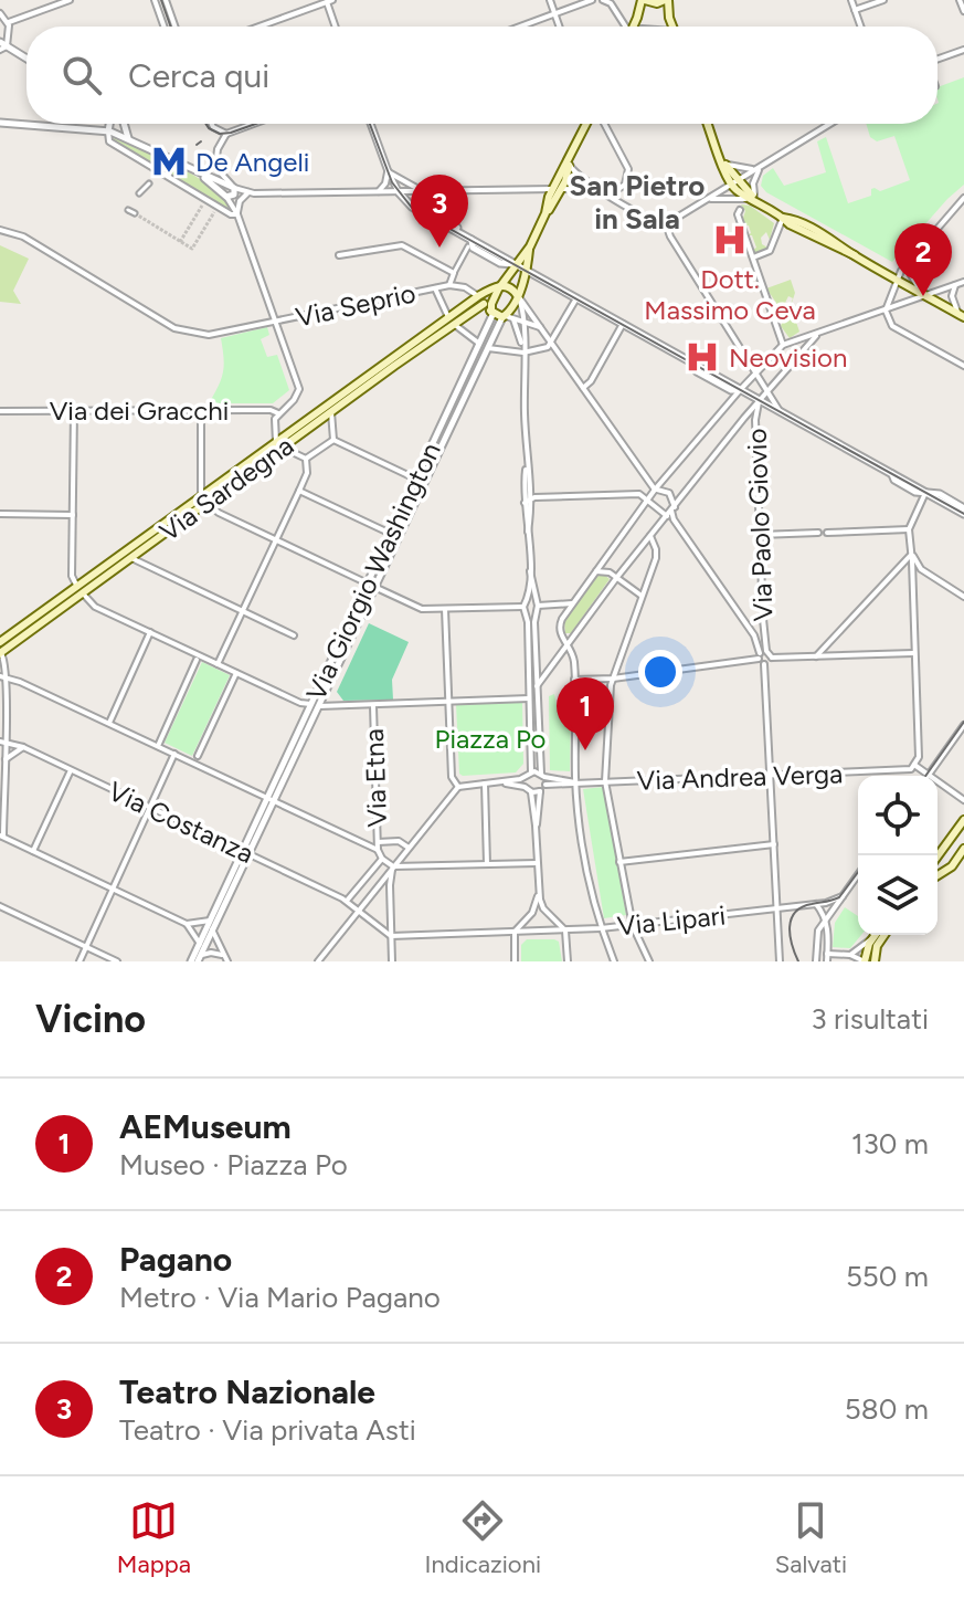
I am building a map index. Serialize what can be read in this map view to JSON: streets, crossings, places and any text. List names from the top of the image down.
{
  "streets": {
    "main road": ["Via Sardegna"],
    "street": [
      "Via Seprio",
      "Via dei Gracchi",
      "Via Paolo Giovio",
      "Via Giorgio Washington",
      "Via Andrea Verga",
      "Via Etna",
      "Via Costanza",
      "Via Lipari"
    ]
  },
  "crossings": [
    ["Via Giorgio Washington", "Via Costanza"],
    ["Via Costanza", "Via Lipari"]
  ],
  "districts": ["San Pietro in Sala"],
  "parks": ["Piazza Po"],
  "places": {
    "metro station": ["De Angeli"],
    "hospital": ["Dott. Massimo Ceva", "Neovision"]
  },
  "page": {
    "search": "Cerca qui",
    "pins": ["3", "2", "1"],
    "heading": ["Vicino", "3 risultati"],
    "list": [
      {
        "mark": "1",
        "name": "AEMuseum",
        "note": "Museo · Piazza Po",
        "value": "130 m"
      },
      {
        "mark": "2",
        "name": "Pagano",
        "note": "Metro · Via Mario Pagano",
        "value": "550 m"
      },
      {
        "mark": "3",
        "name": "Teatro Nazionale",
        "note": "Teatro · Via privata Asti",
        "value": "580 m"
      }
    ],
    "nav": ["Mappa", "Indicazioni", "Salvati"]
  }
}
